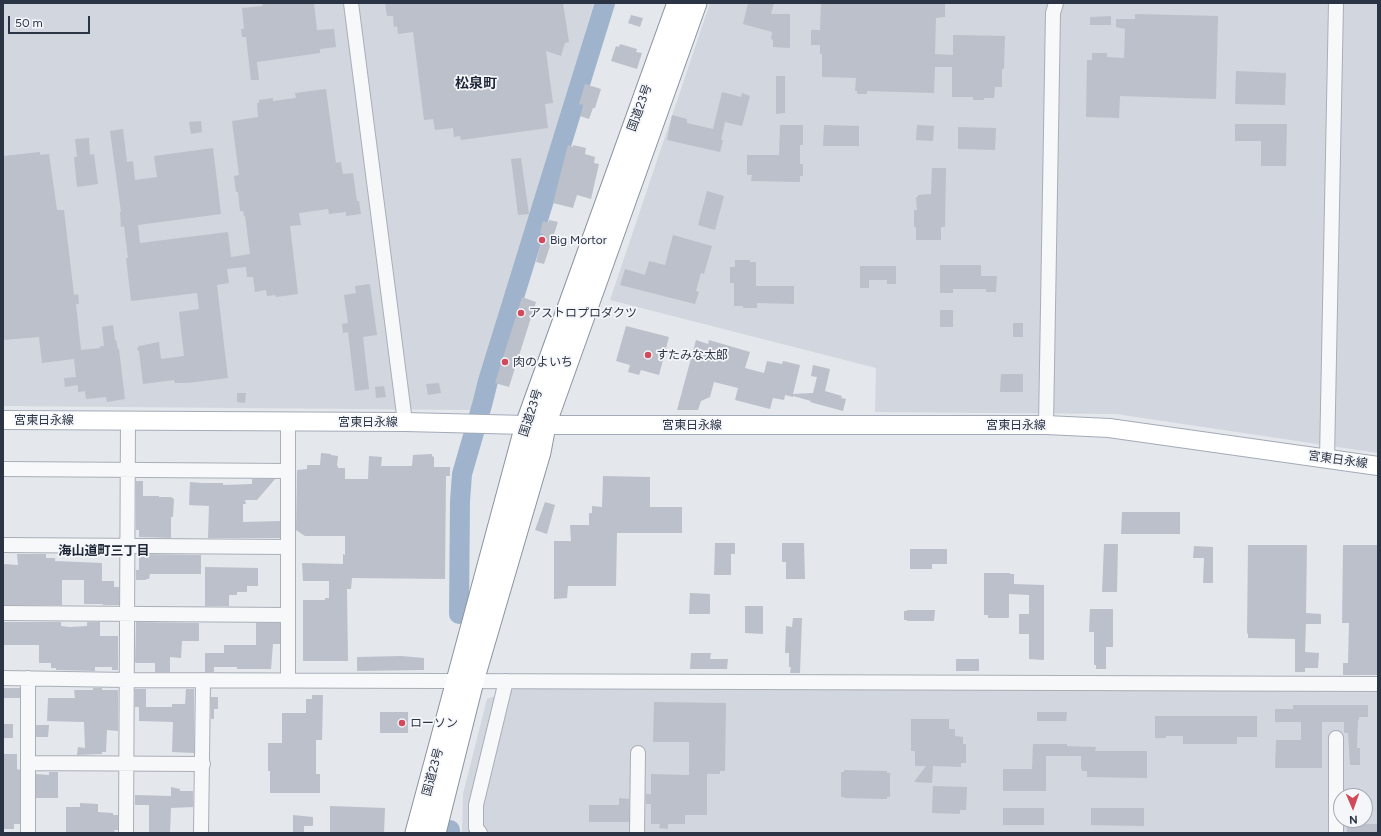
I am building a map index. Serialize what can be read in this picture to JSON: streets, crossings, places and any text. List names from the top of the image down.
{
  "streets": {
    "highway": ["国道23号"],
    "main road": ["宮東日永線"]
  },
  "crossings": [
    ["国道23号", "宮東日永線"]
  ],
  "districts": ["松泉町", "海山道町三丁目"],
  "places": [
    "Big Mortor",
    "アストロプロダクツ",
    "すたみな太郎",
    "肉のよいち",
    "ローソン"
  ],
  "scale_bar": "50 m",
  "north": "bottom"
}
